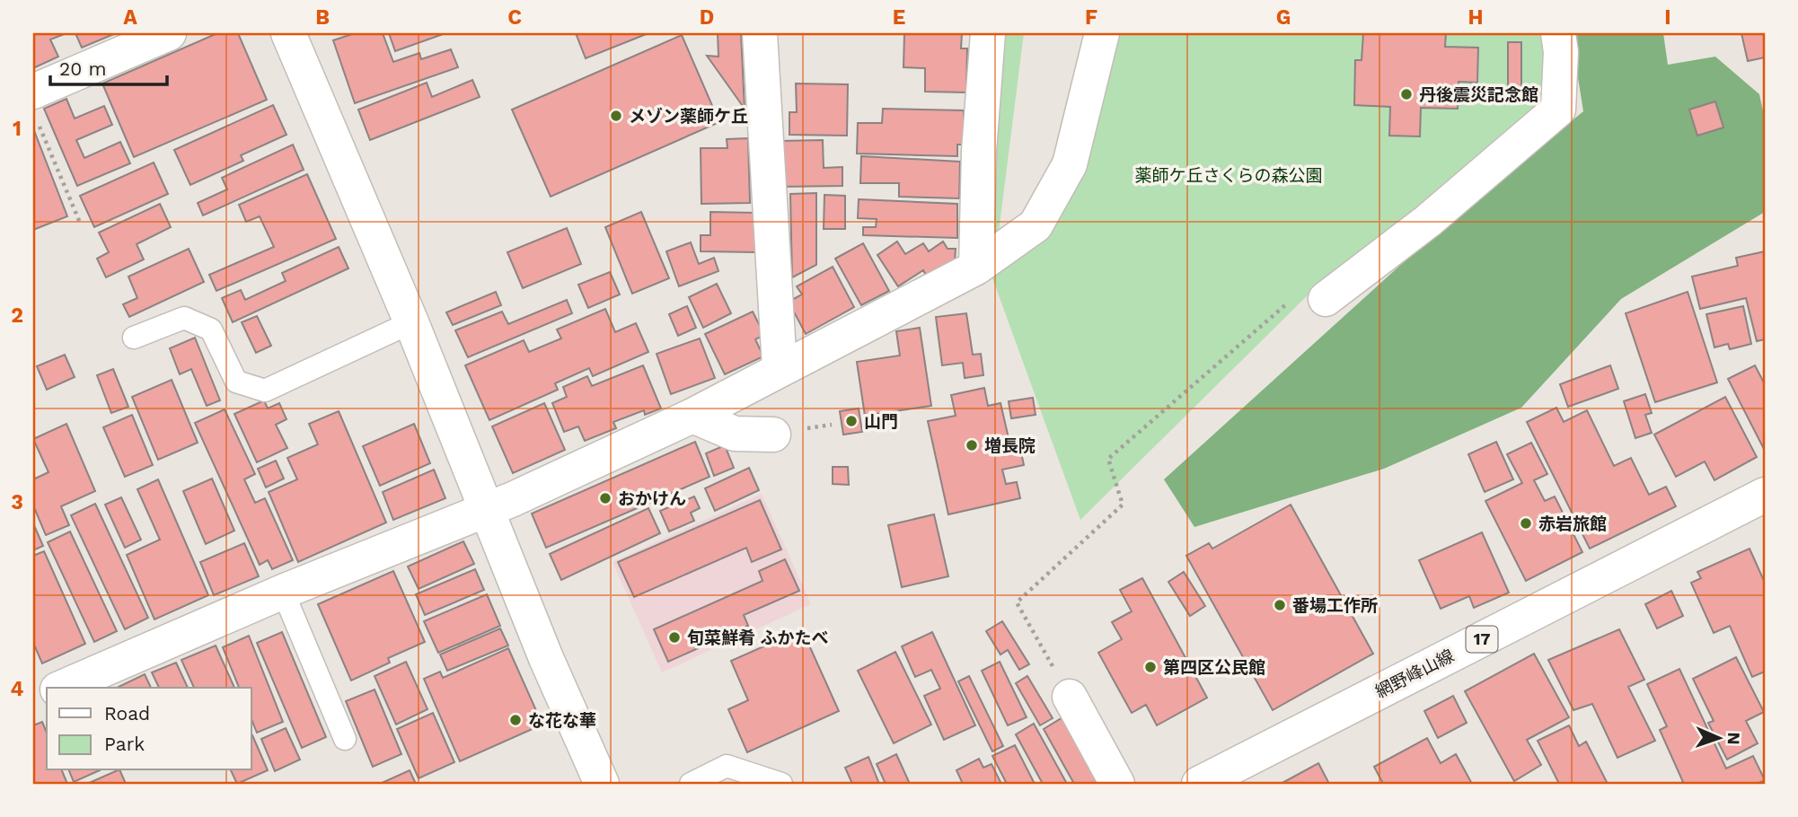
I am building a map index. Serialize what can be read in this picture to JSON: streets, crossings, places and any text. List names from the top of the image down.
{
  "streets": {
    "street": ["17", "網野峰山線"]
  },
  "parks": ["薬師ケ丘さくらの森公園"],
  "places": [
    "丹後震災記念館",
    "メゾン薬師ケ丘",
    "山門",
    "増長院",
    "おかけん",
    "赤岩旅館",
    "番場工作所",
    "旬菜鮮肴 ふかたべ",
    "第四区公民館",
    "な花な華"
  ],
  "legend": ["Road", "Park"],
  "scale_bar": "20 m",
  "north": "right",
  "grid": {
    "columns": [
      "A",
      "B",
      "C",
      "D",
      "E",
      "F",
      "G",
      "H",
      "I"
    ],
    "rows": [
      "1",
      "2",
      "3",
      "4"
    ]
  }
}
